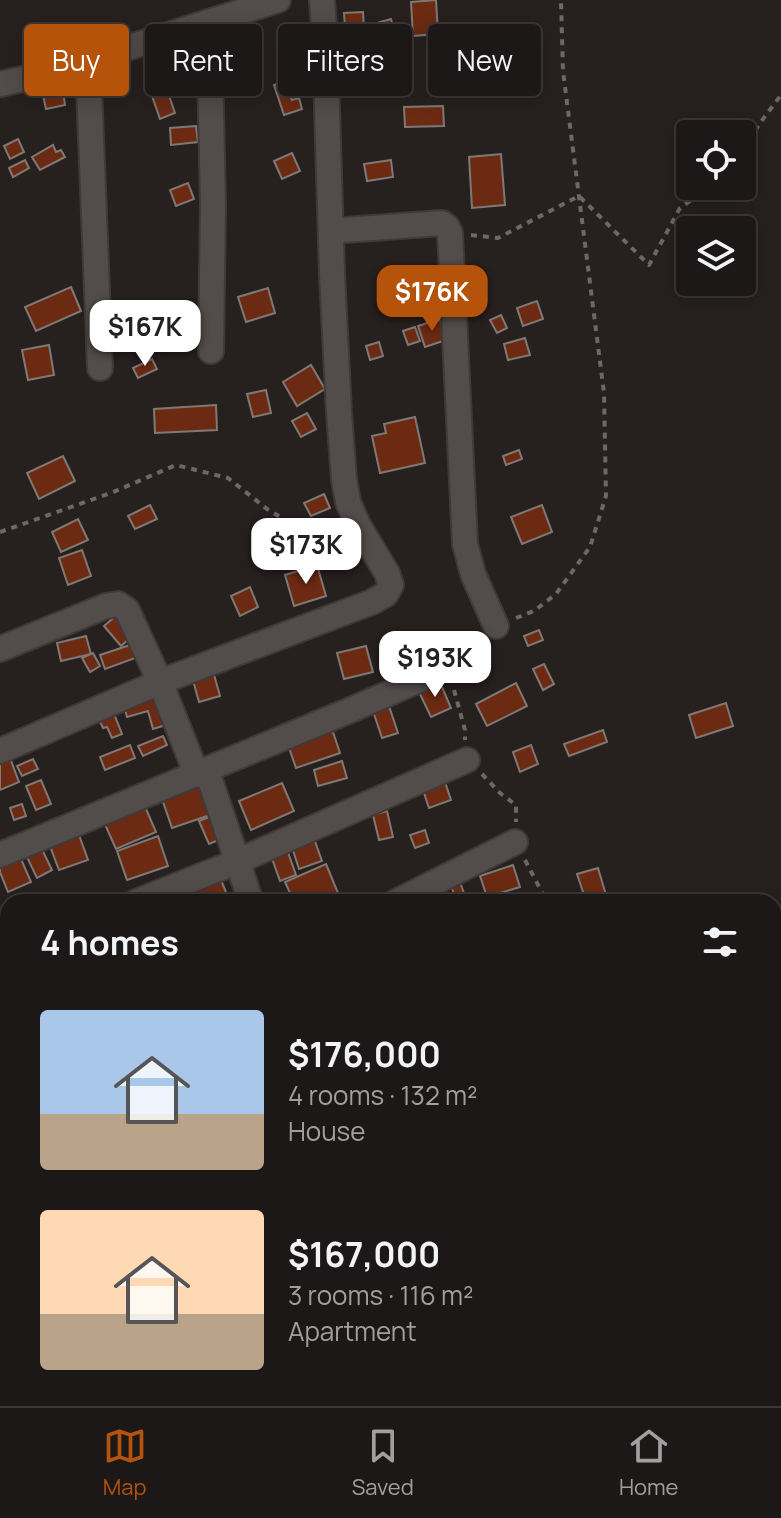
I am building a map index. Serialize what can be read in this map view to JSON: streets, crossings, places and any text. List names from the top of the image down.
{
  "page": {
    "chip": [
      "Buy",
      "Rent",
      "Filters",
      "New"
    ],
    "price": [
      "$176K",
      "$167K",
      "$173K",
      "$193K"
    ],
    "heading": "4 homes",
    "list": [
      {
        "name": "$176,000",
        "note": "4 rooms · 132 m² · House"
      },
      {
        "name": "$167,000",
        "note": "3 rooms · 116 m² · Apartment"
      }
    ],
    "tabs": ["Map", "Saved", "Home"]
  }
}
